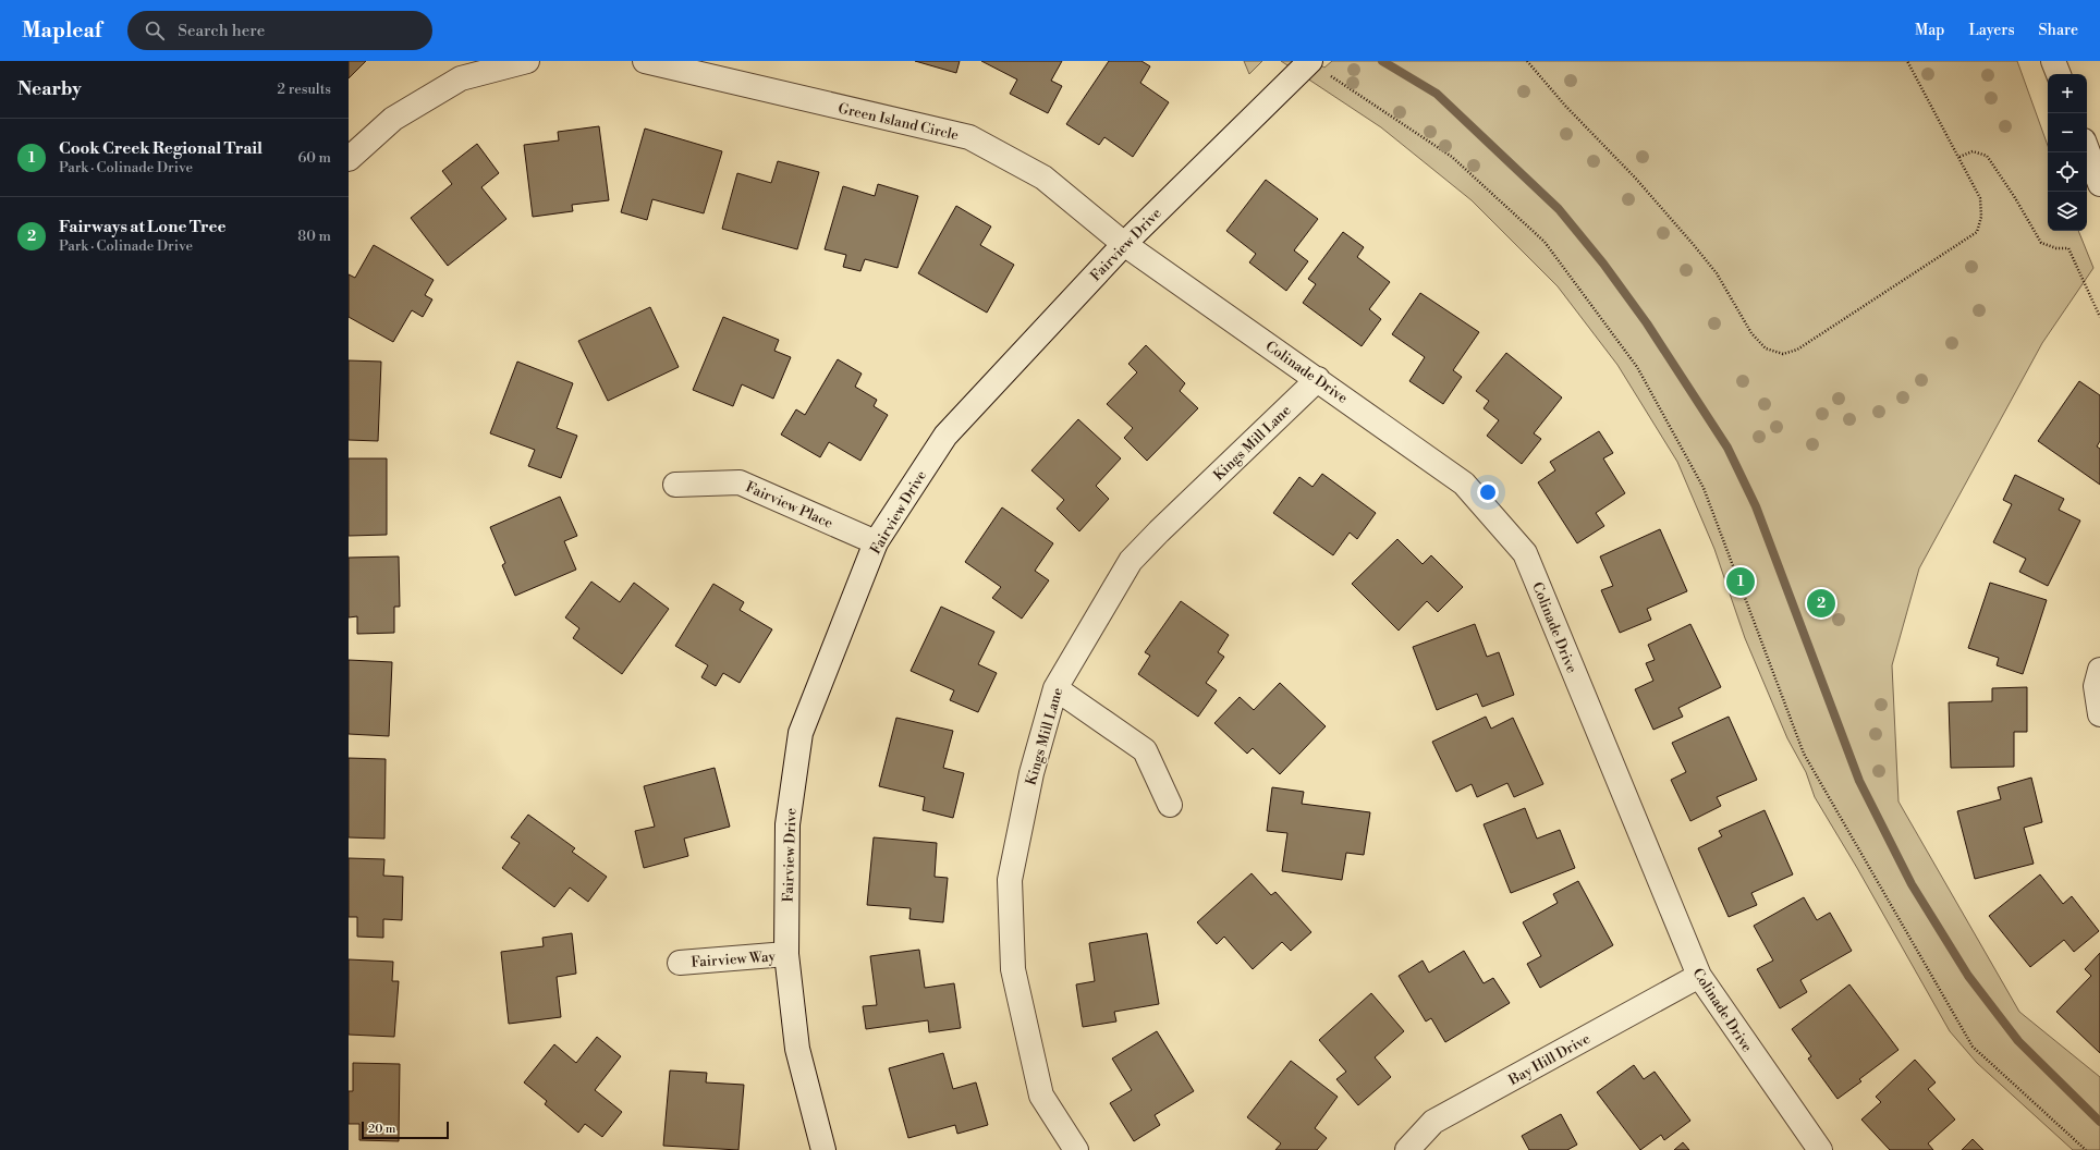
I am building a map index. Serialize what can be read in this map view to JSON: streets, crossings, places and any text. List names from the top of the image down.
{
  "streets": {
    "street": [
      "Green Island Circle",
      "Fairview Drive",
      "Colinade Drive",
      "Kings Mill Lane",
      "Fairview Place",
      "Fairview Way",
      "Bay Hill Drive"
    ]
  },
  "crossings": [
    ["Green Island Circle", "Fairview Drive"],
    ["Green Island Circle", "Colinade Drive"],
    ["Fairview Drive", "Colinade Drive"],
    ["Fairview Drive", "Fairview Place"],
    ["Fairview Drive", "Fairview Way"],
    ["Colinade Drive", "Kings Mill Lane"],
    ["Colinade Drive", "Bay Hill Drive"]
  ],
  "scale_bar": "20 m",
  "page": {
    "header": "Mapleaf",
    "search": "Search here",
    "nav": ["Map", "Layers", "Share"],
    "heading": ["Nearby", "2 results"],
    "map_buttons": ["+", "−"],
    "list": [
      {
        "mark": "1",
        "name": "Cook Creek Regional Trail",
        "note": "Park · Colinade Drive",
        "value": "60 m"
      },
      {
        "mark": "2",
        "name": "Fairways at Lone Tree",
        "note": "Park · Colinade Drive",
        "value": "80 m"
      }
    ],
    "pins": ["1", "2"],
    "scale": "20 m"
  }
}
